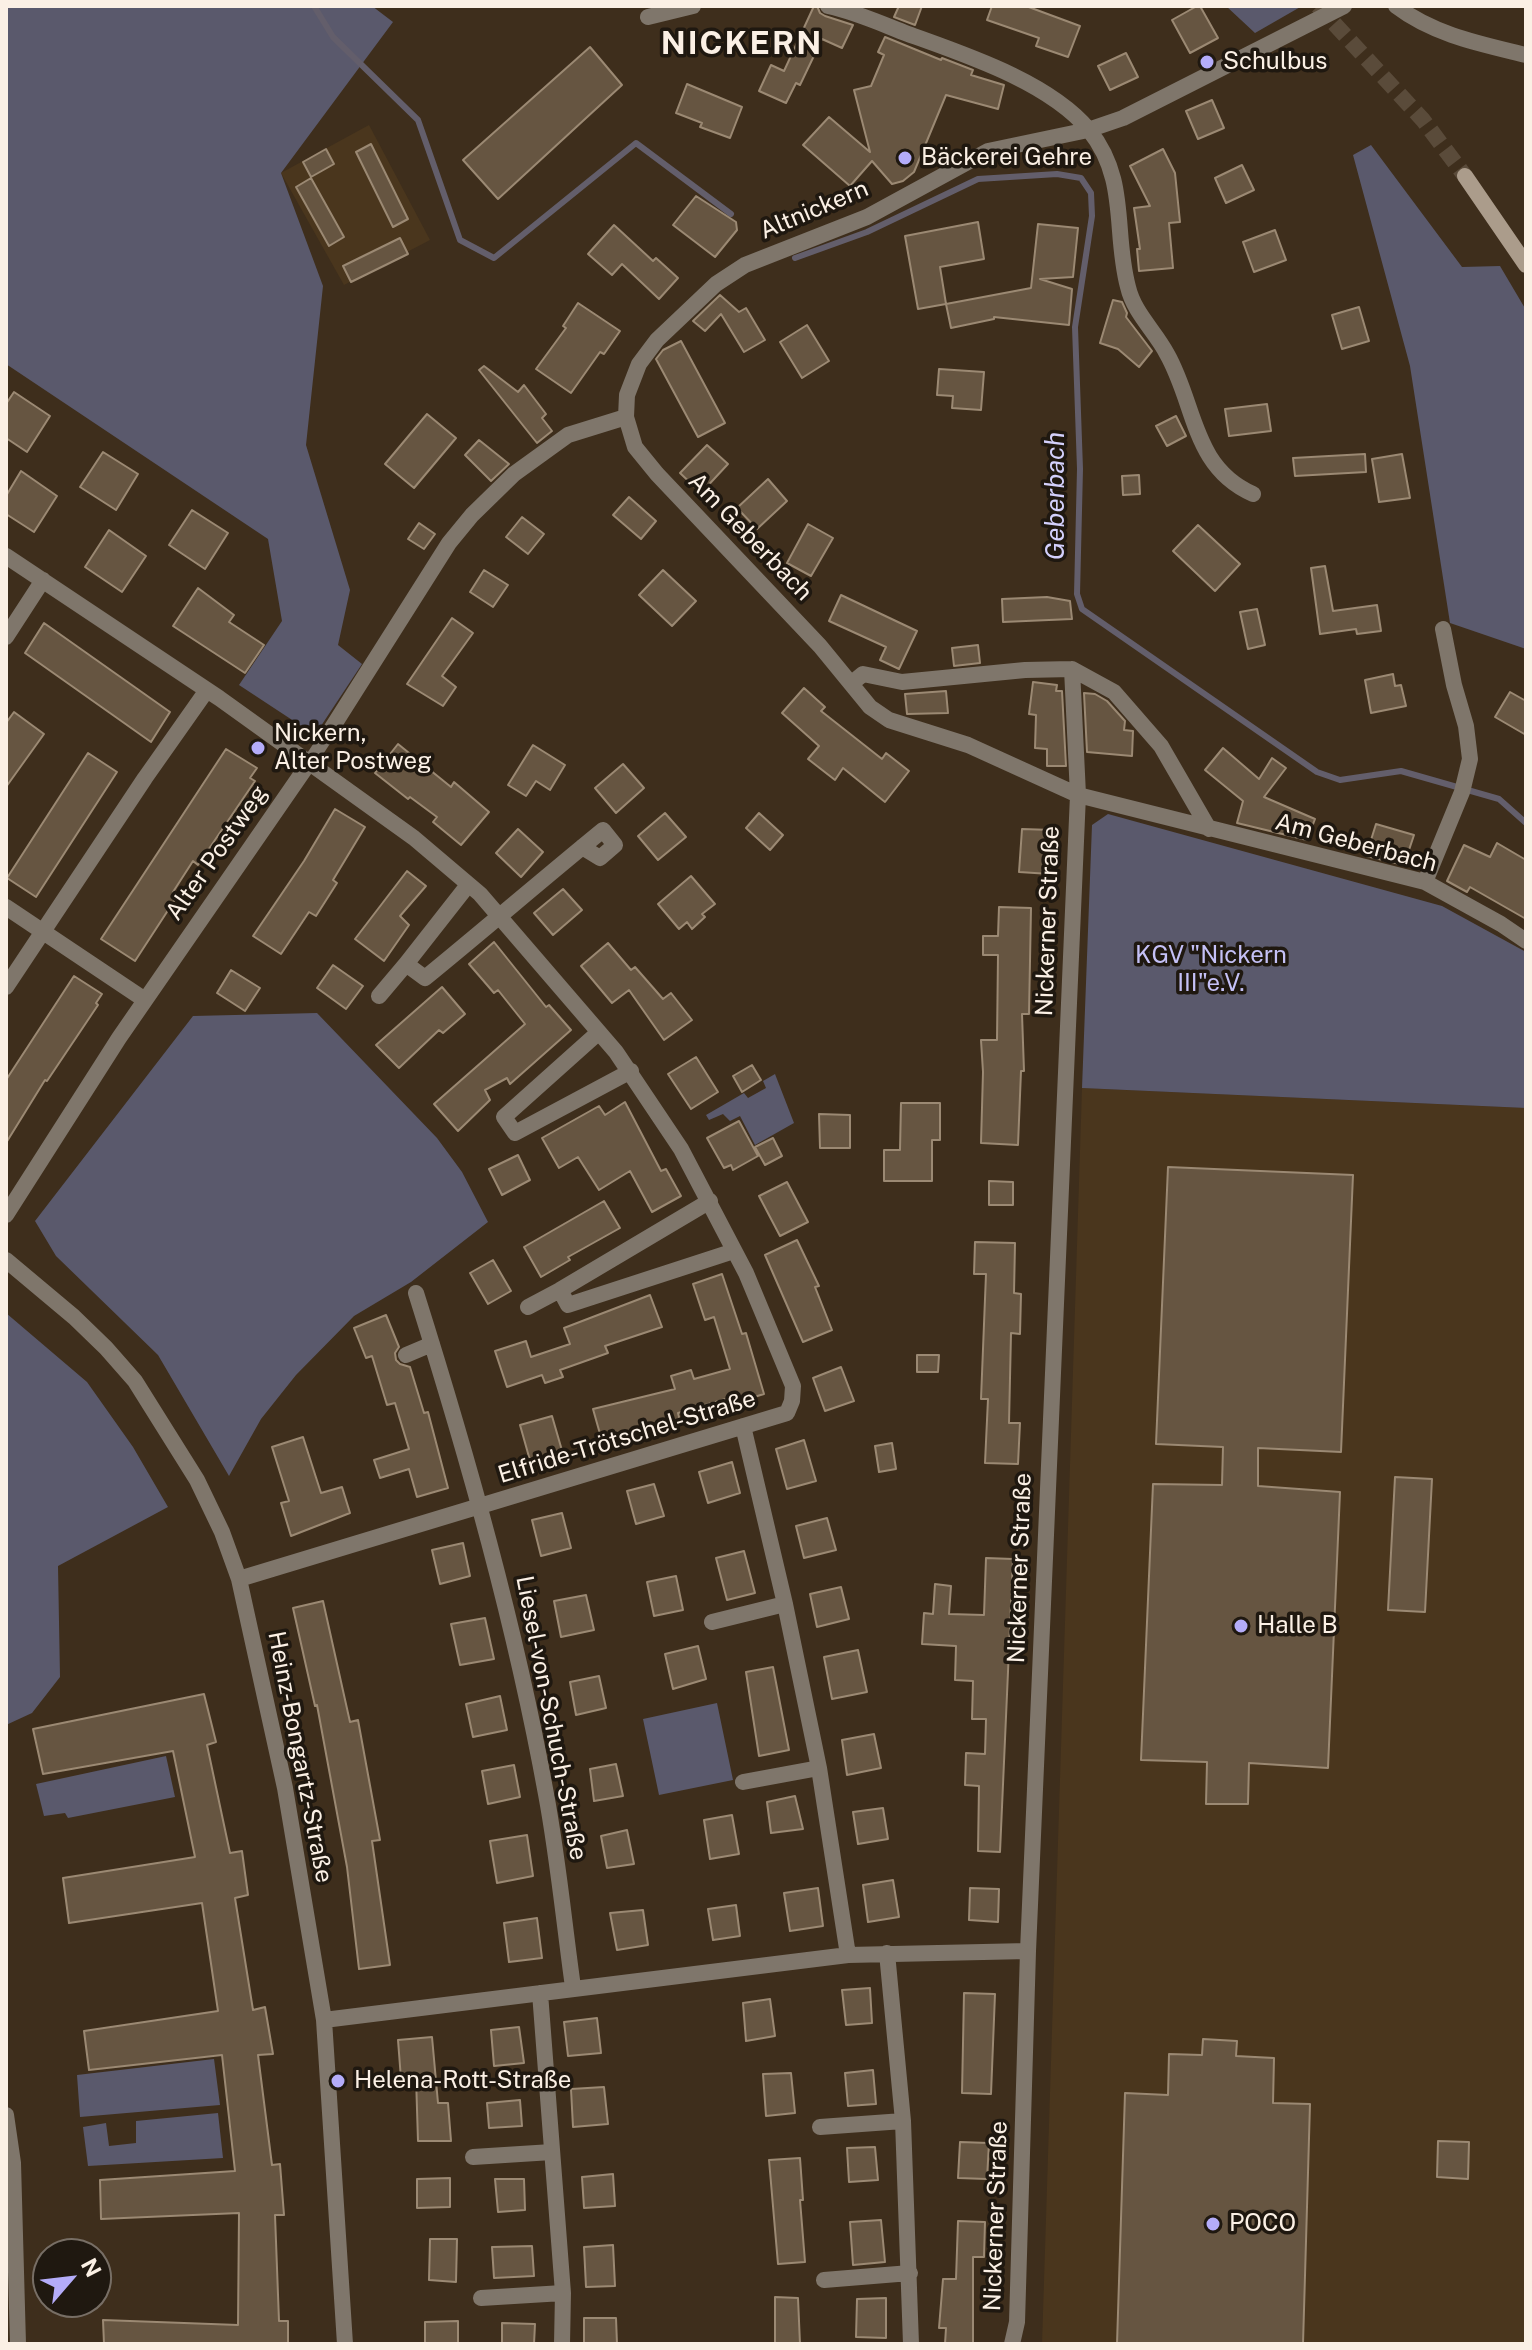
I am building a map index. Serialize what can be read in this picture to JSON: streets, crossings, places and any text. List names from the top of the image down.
{
  "streets": {
    "street": [
      "Altnickern",
      "Am Geberbach",
      "Alter Postweg",
      "Nickerner Straße",
      "Elfride-Trötschel-Straße",
      "Liesel-von-Schuch-Straße",
      "Heinz-Bongartz-Straße"
    ]
  },
  "crossings": [
    ["Altnickern", "Am Geberbach"],
    ["Altnickern", "Alter Postweg"],
    ["Am Geberbach", "Alter Postweg"],
    ["Am Geberbach", "Nickerner Straße"],
    ["Elfride-Trötschel-Straße", "Liesel-von-Schuch-Straße"],
    ["Elfride-Trötschel-Straße", "Heinz-Bongartz-Straße"]
  ],
  "districts": ["NICKERN"],
  "water": ["Geberbach"],
  "parks": ["KGV \"Nickern III\"e.V."],
  "places": [
    "Schulbus",
    "Bäckerei Gehre",
    "Nickern, Alter Postweg",
    "Halle B",
    "Helena-Rott-Straße",
    "POCO"
  ],
  "north": "top right"
}
